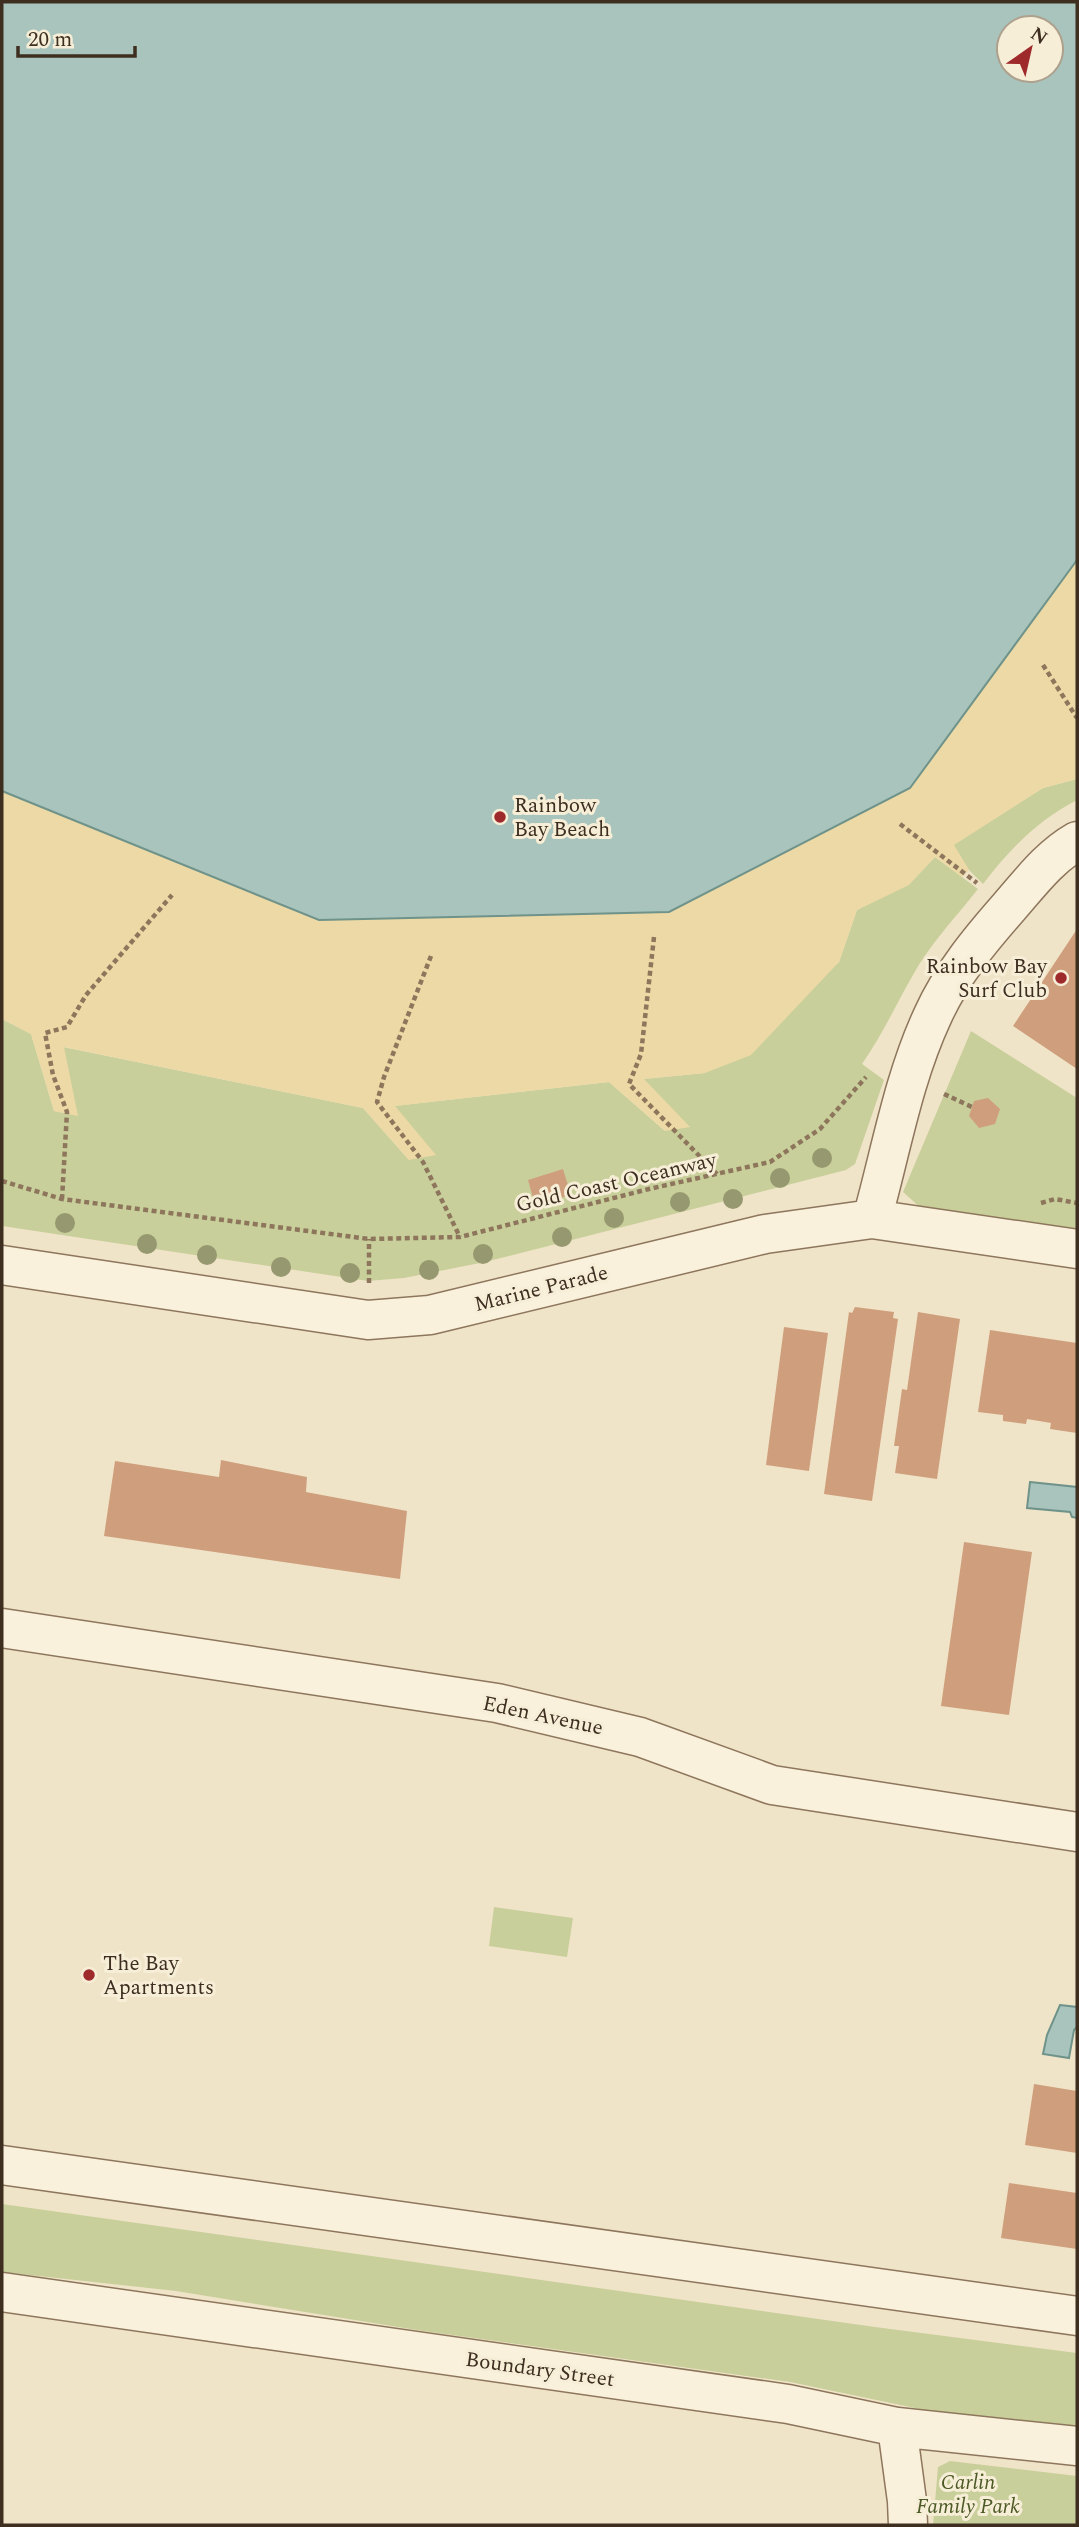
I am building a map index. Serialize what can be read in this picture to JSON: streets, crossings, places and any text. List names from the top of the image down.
{
  "streets": {
    "street": ["Marine Parade", "Eden Avenue", "Boundary Street"],
    "path": ["Gold Coast Oceanway"]
  },
  "parks": ["Carlin Family Park"],
  "places": ["Rainbow Bay Beach", "Rainbow Bay Surf Club", "The Bay Apartments"],
  "scale_bar": "20 m",
  "north": "top right"
}
